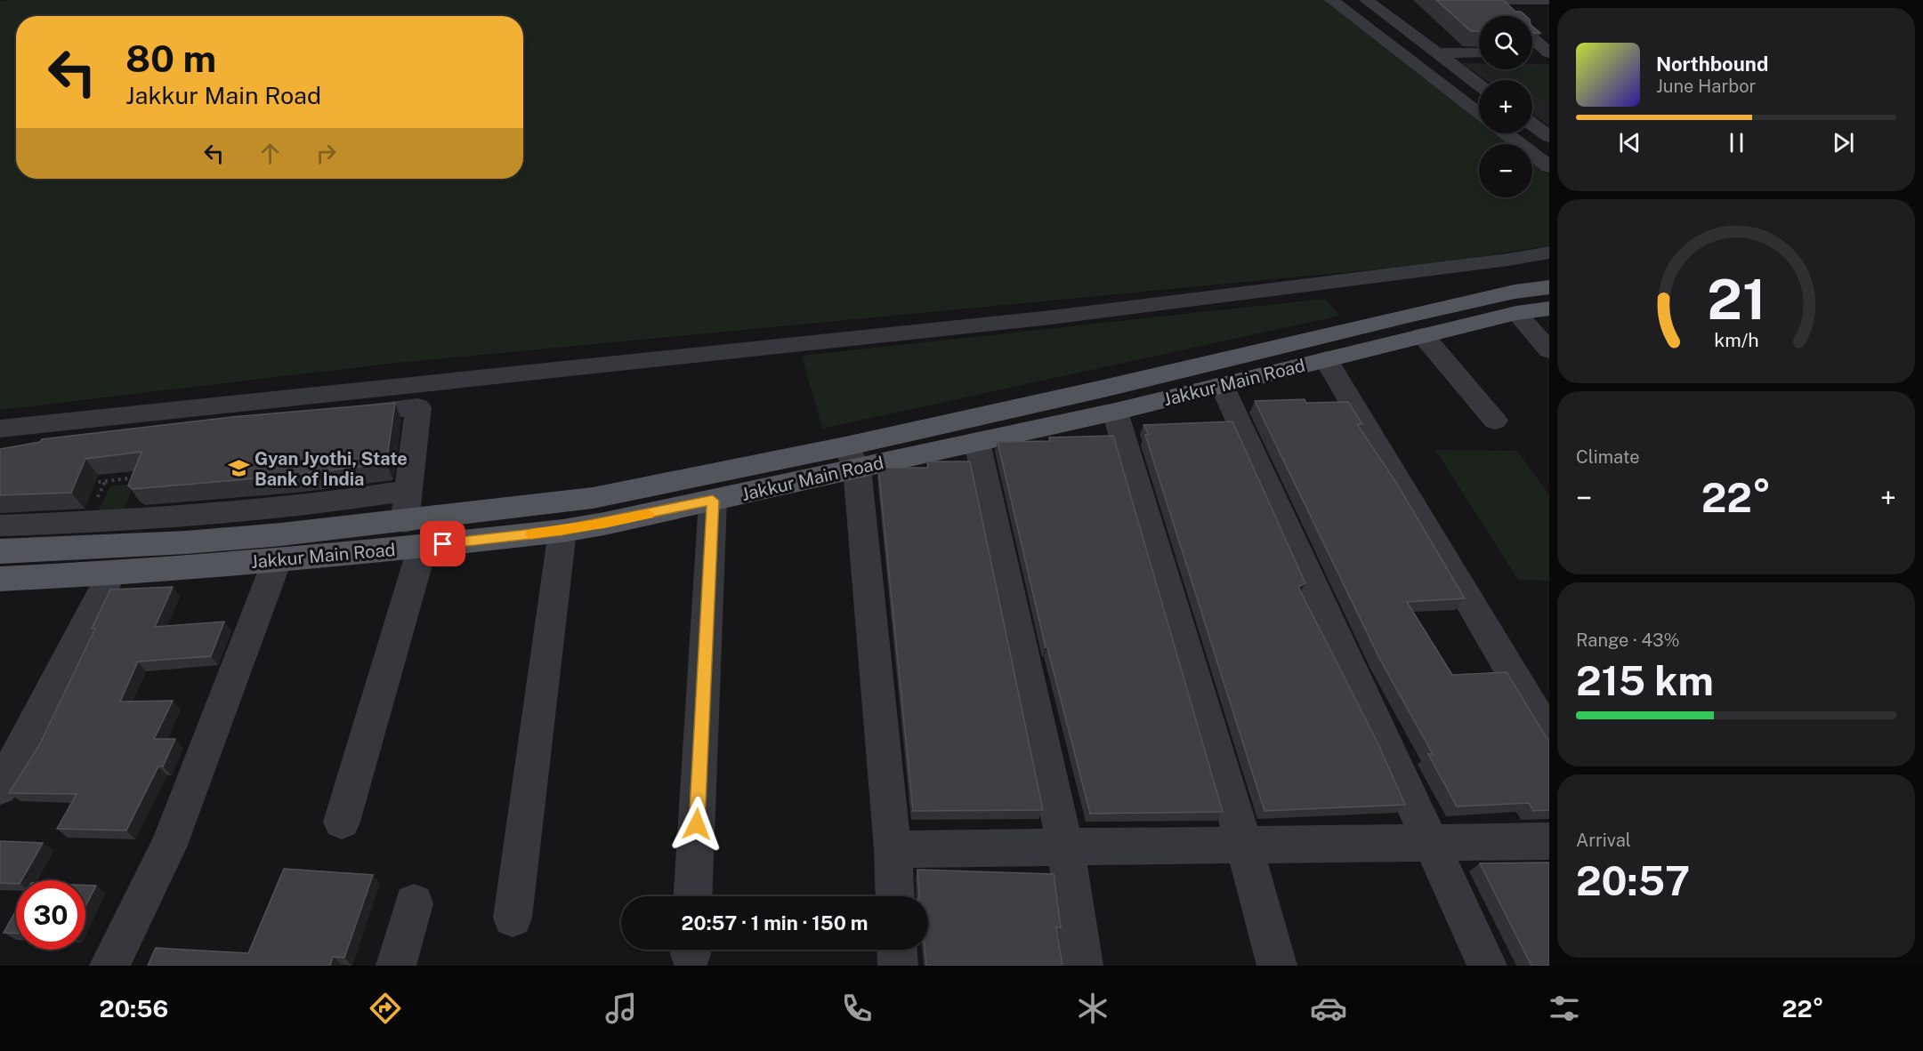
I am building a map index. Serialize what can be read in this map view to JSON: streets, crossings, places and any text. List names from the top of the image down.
{
  "streets": {
    "main road": ["Jakkur Main Road"]
  },
  "places": {
    "school or university": ["Gyan Jyothi, State Bank of India"]
  },
  "page": {
    "map_buttons": ["+", "−"],
    "turn": ["80 m", "Jakkur Main Road"],
    "song": ["Northbound", "June Harbor"],
    "tile": [
      "Climate",
      ["Range · 43%", "215 km"],
      ["Arrival", "20:57"]
    ],
    "heat": ["−", "22°", "+"],
    "limit": "30",
    "trip": "20:57 · 1 min · 150 m",
    "tabs": ["20:56", "22°"],
    "gauge": ["21", "km/h"]
  }
}
